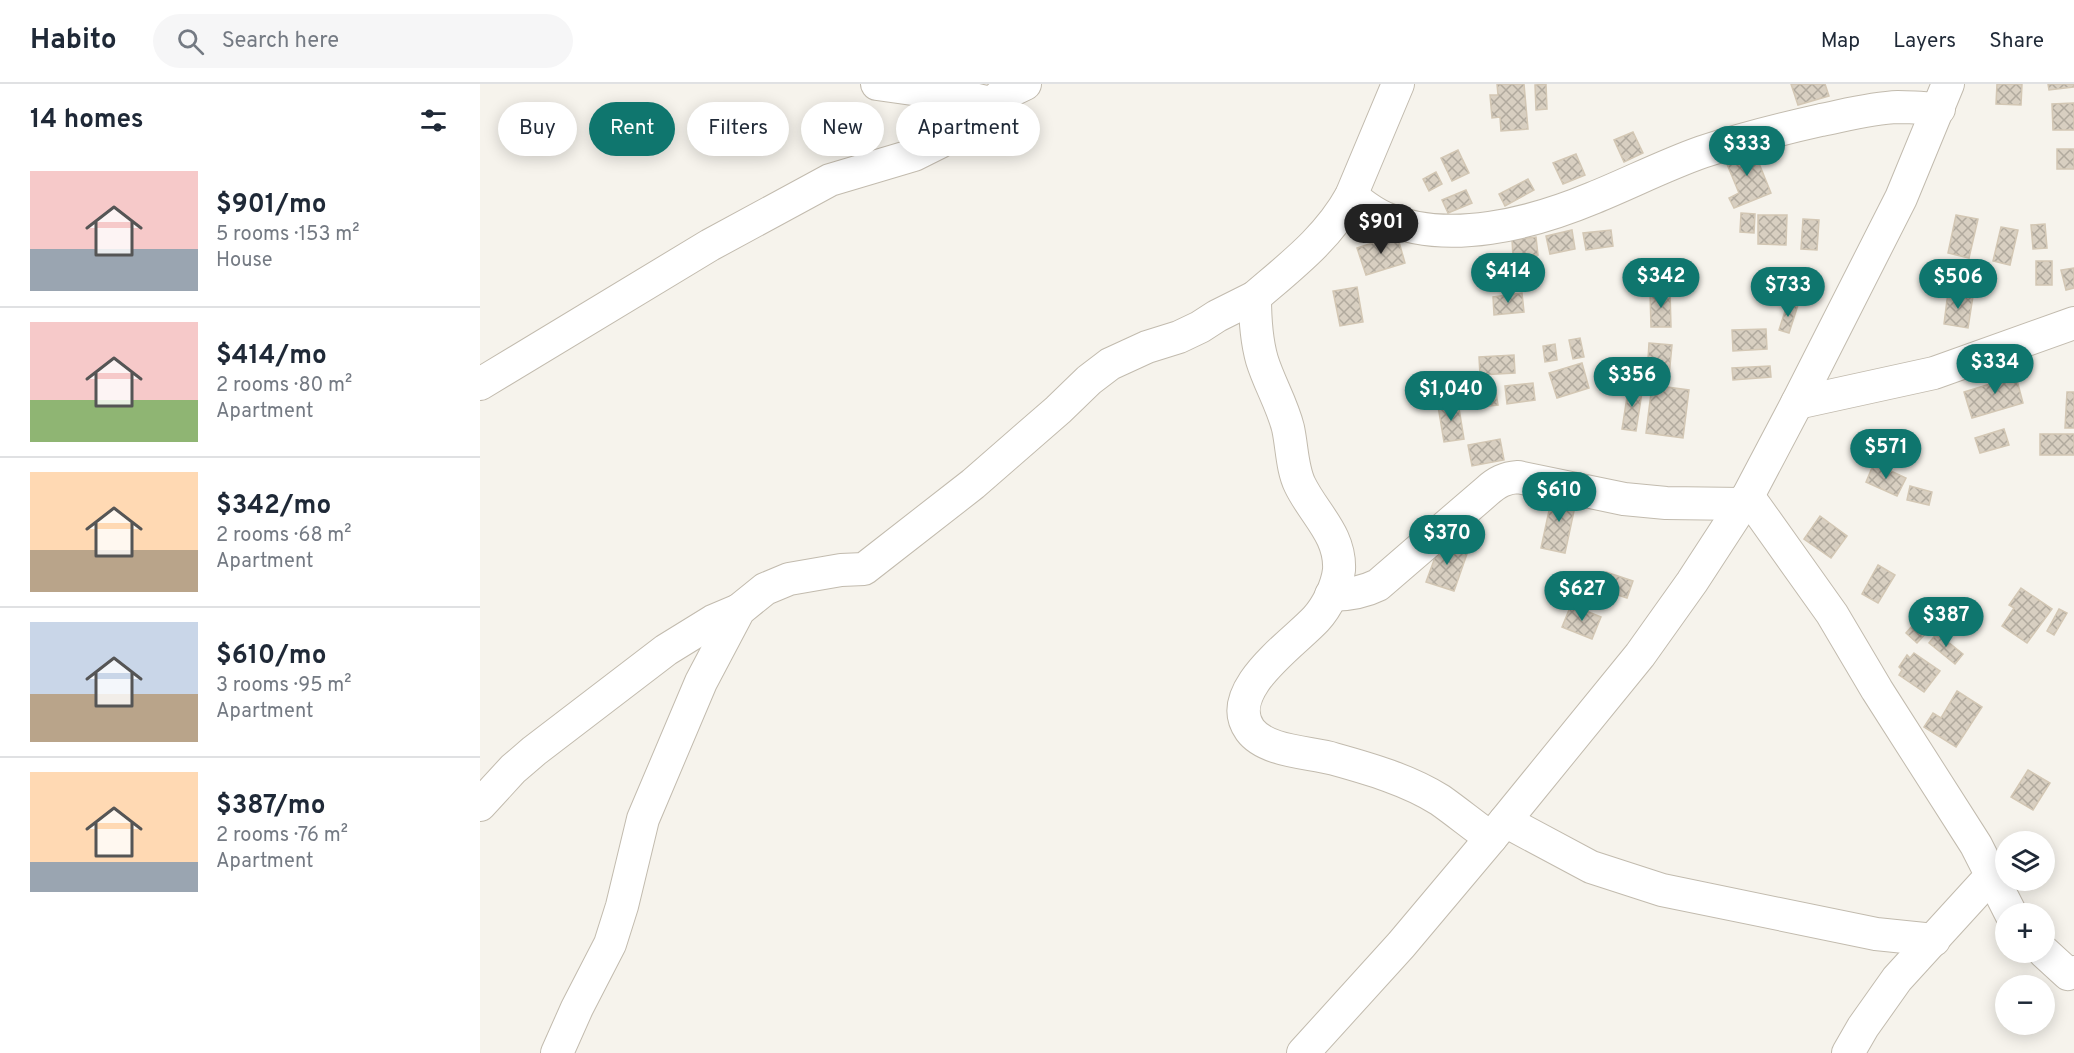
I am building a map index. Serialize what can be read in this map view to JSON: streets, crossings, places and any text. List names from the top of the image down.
{
  "page": {
    "header": "Habito",
    "search": "Search here",
    "nav": ["Map", "Layers", "Share"],
    "heading": "14 homes",
    "chip": [
      "Buy",
      "Rent",
      "Filters",
      "New",
      "Apartment"
    ],
    "price": [
      "$333",
      "$901",
      "$414",
      "$342",
      "$506",
      "$733",
      "$334",
      "$356",
      "$1,040",
      "$571",
      "$610",
      "$370",
      "$627",
      "$387"
    ],
    "list": [
      {
        "name": "$901/mo",
        "note": "5 rooms · 153 m² · House"
      },
      {
        "name": "$414/mo",
        "note": "2 rooms · 80 m² · Apartment"
      },
      {
        "name": "$342/mo",
        "note": "2 rooms · 68 m² · Apartment"
      },
      {
        "name": "$610/mo",
        "note": "3 rooms · 95 m² · Apartment"
      },
      {
        "name": "$387/mo",
        "note": "2 rooms · 76 m² · Apartment"
      }
    ],
    "map_buttons": ["+", "−"]
  }
}
